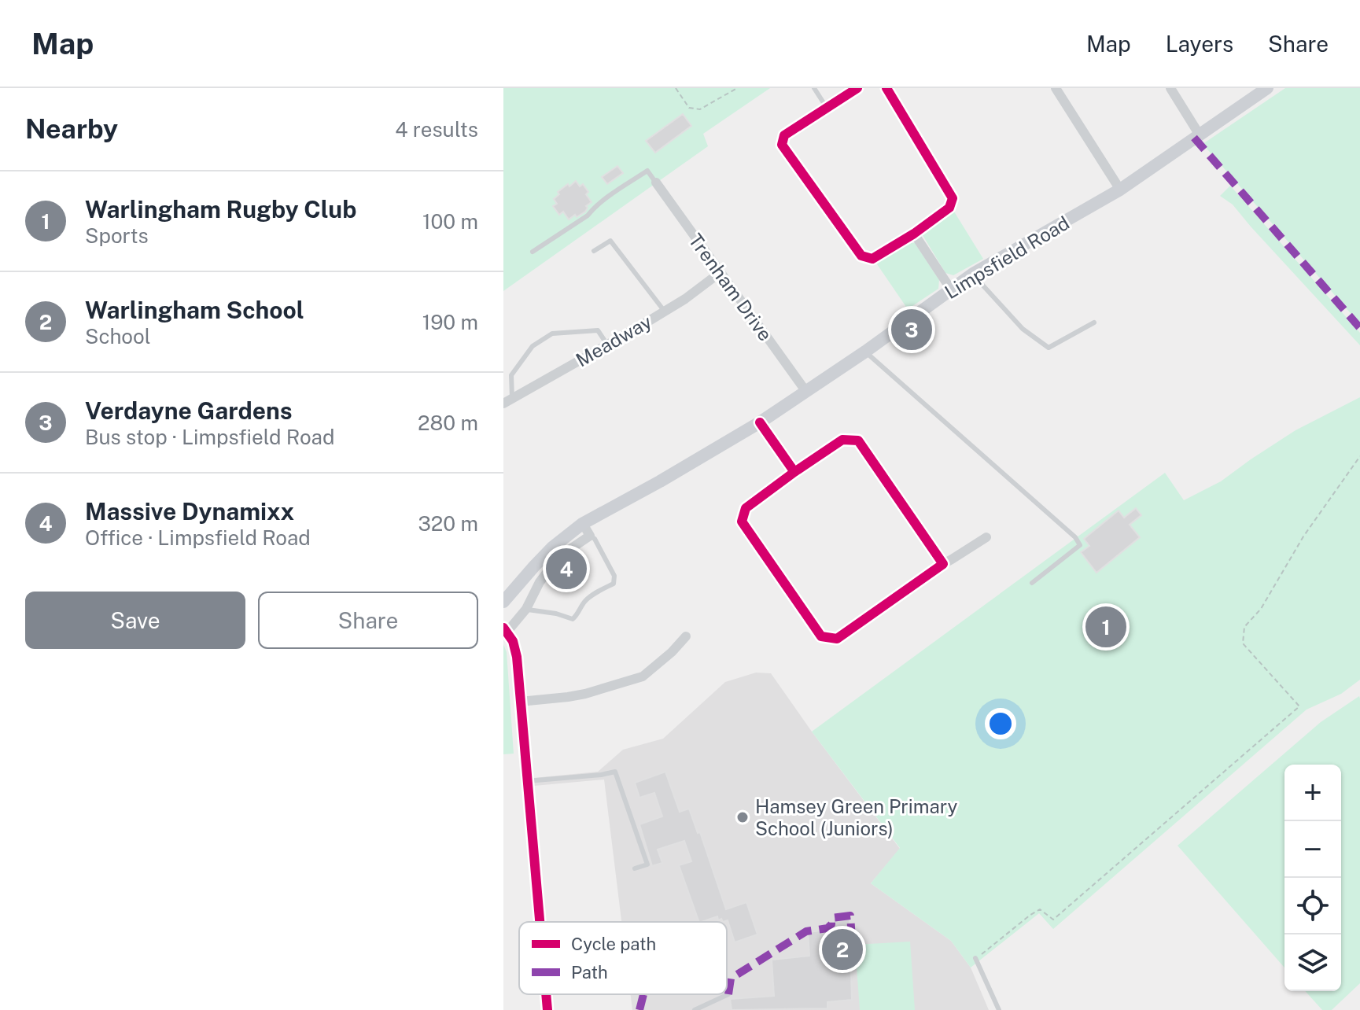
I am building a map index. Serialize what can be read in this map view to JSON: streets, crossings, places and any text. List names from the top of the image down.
{
  "streets": {
    "main road": ["Limpsfield Road"],
    "street": ["Trenham Drive", "Meadway"]
  },
  "crossings": [
    ["Limpsfield Road", "Trenham Drive"],
    ["Trenham Drive", "Meadway"]
  ],
  "places": ["Hamsey Green Primary School (Juniors)"],
  "legend": ["Cycle path", "Path"],
  "page": {
    "header": "Map",
    "nav": ["Map", "Layers", "Share"],
    "heading": ["Nearby", "4 results"],
    "list": [
      {
        "mark": "1",
        "name": "Warlingham Rugby Club",
        "note": "Sports",
        "value": "100 m"
      },
      {
        "mark": "2",
        "name": "Warlingham School",
        "note": "School",
        "value": "190 m"
      },
      {
        "mark": "3",
        "name": "Verdayne Gardens",
        "note": "Bus stop · Limpsfield Road",
        "value": "280 m"
      },
      {
        "mark": "4",
        "name": "Massive Dynamixx",
        "note": "Office · Limpsfield Road",
        "value": "320 m"
      }
    ],
    "pins": [
      "3",
      "4",
      "1",
      "2"
    ],
    "buttons": ["Save", "Share"],
    "map_buttons": ["+", "−"]
  }
}
